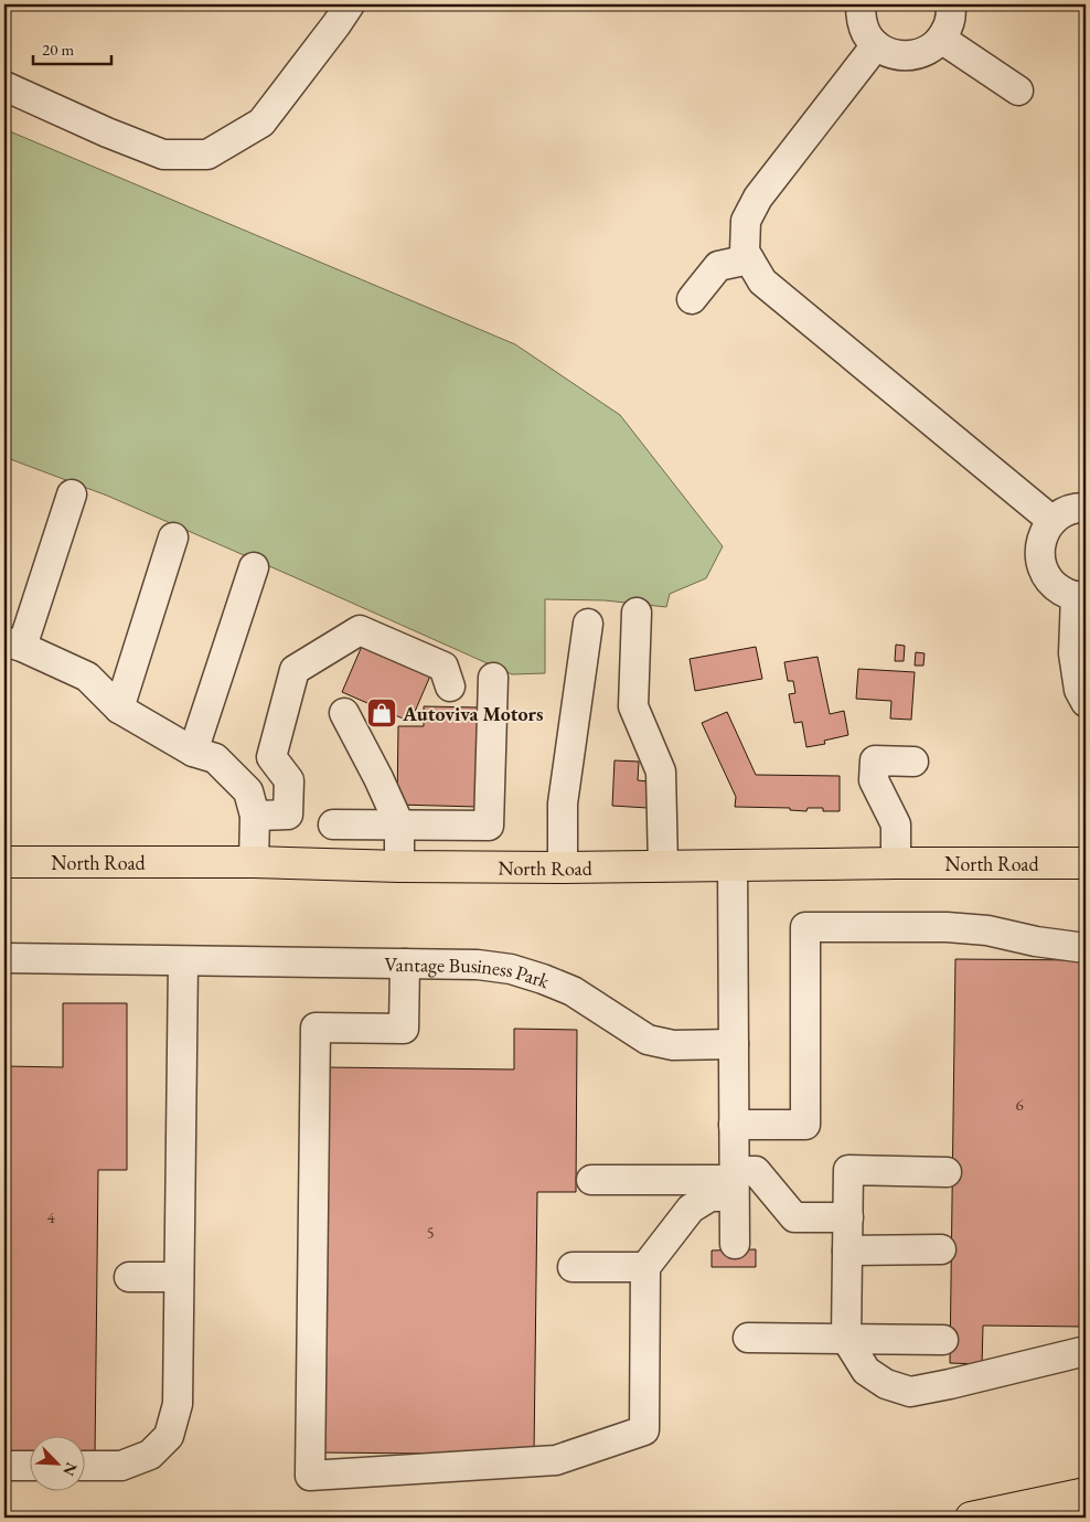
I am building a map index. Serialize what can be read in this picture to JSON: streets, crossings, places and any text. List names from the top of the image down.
{
  "streets": {
    "main road": ["North Road"],
    "street": ["Vantage Business Park"]
  },
  "places": {
    "shop": ["Autoviva Motors"]
  },
  "house_numbers": ["6", "4", "5"],
  "scale_bar": "20 m",
  "north": "bottom right"
}
